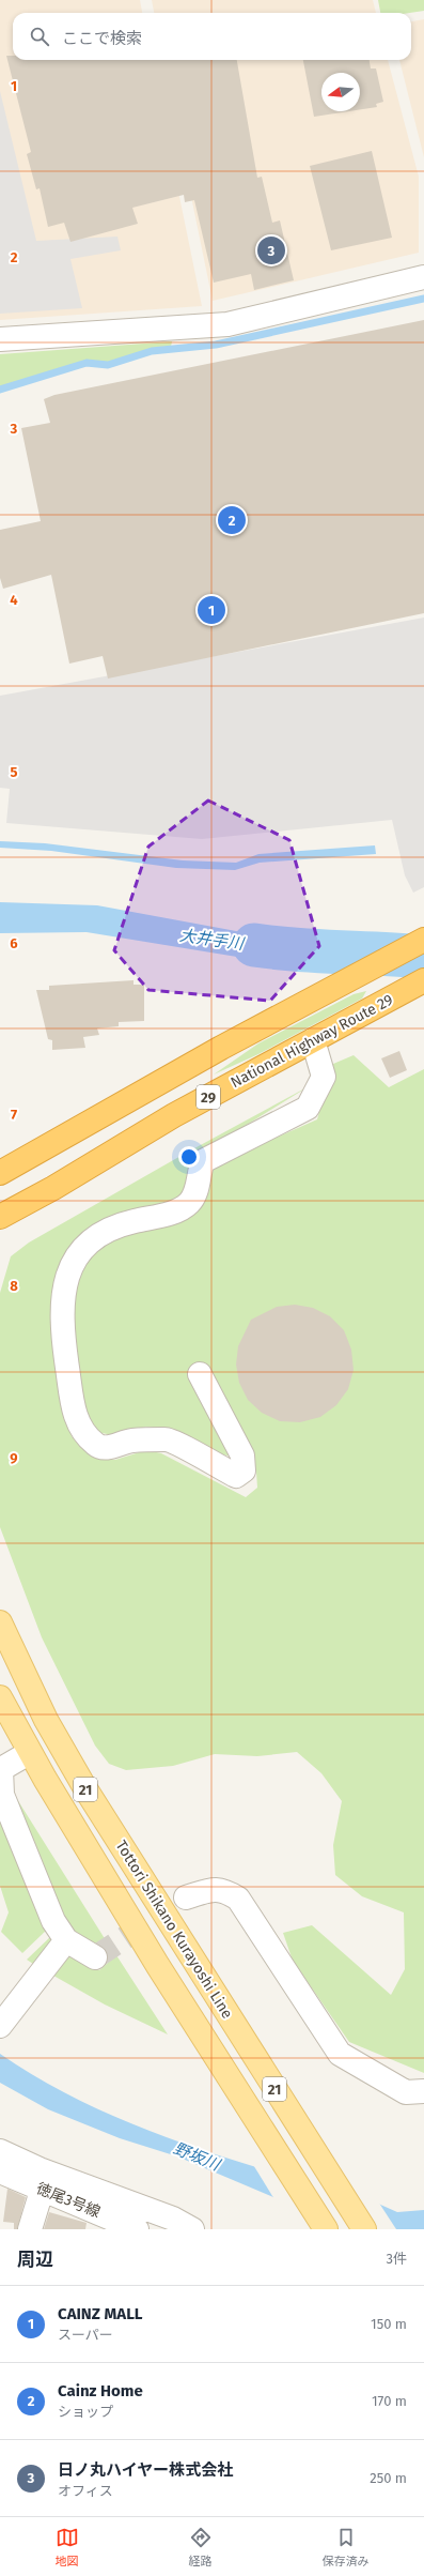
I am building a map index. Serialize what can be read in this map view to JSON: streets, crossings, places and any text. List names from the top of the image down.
{
  "streets": {
    "highway": ["National Highway Route 29", "29"],
    "main road": ["21", "Tottori Shikano Kurayoshi Line"],
    "street": ["徳尾3号線"]
  },
  "water": ["大井手川", "野坂川"],
  "north": "left",
  "page": {
    "search": "ここで検索",
    "pins": ["3", "2", "1"],
    "heading": ["周辺", "3件"],
    "list": [
      {
        "mark": "1",
        "name": "CAINZ MALL",
        "note": "スーパー",
        "value": "150 m"
      },
      {
        "mark": "2",
        "name": "Cainz Home",
        "note": "ショップ",
        "value": "170 m"
      },
      {
        "mark": "3",
        "name": "日ノ丸ハイヤー株式会社",
        "note": "オフィス",
        "value": "250 m"
      }
    ],
    "nav": ["地図", "経路", "保存済み"]
  },
  "grid": {
    "rows": [
      "1",
      "2",
      "3",
      "4",
      "5",
      "6",
      "7",
      "8",
      "9"
    ]
  }
}
